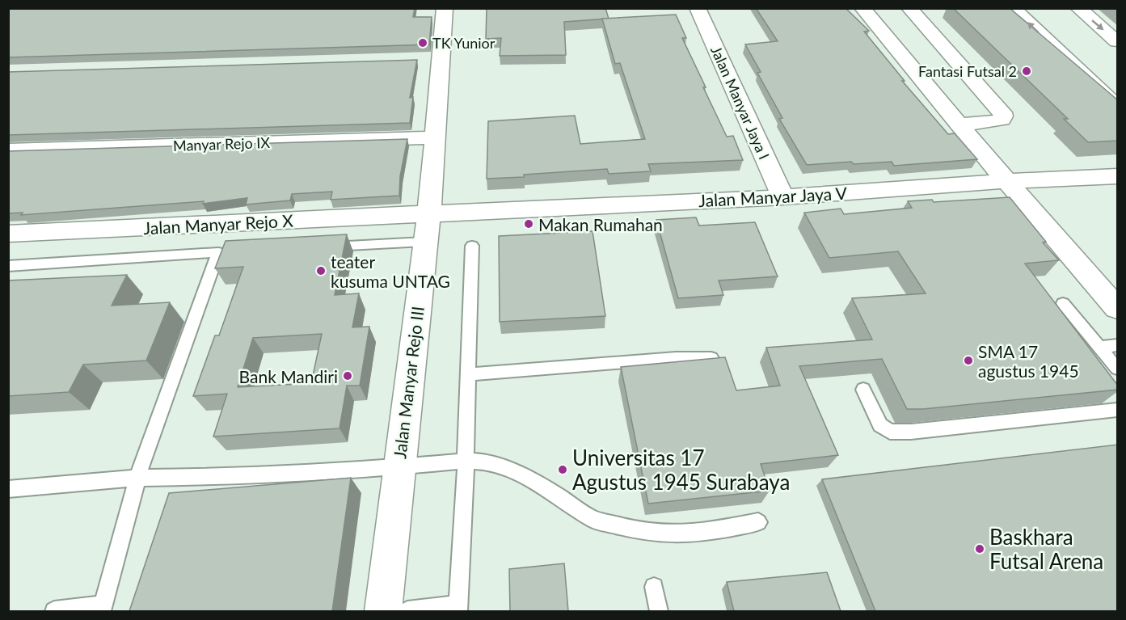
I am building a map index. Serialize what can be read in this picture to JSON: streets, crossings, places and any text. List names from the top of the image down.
{
  "streets": {
    "street": [
      "Jalan Manyar Jaya I",
      "Manyar Rejo IX",
      "Jalan Manyar Jaya V",
      "Jalan Manyar Rejo X",
      "Jalan Manyar Rejo III"
    ]
  },
  "crossings": [
    ["Jalan Manyar Jaya I", "Jalan Manyar Jaya V"],
    ["Manyar Rejo IX", "Jalan Manyar Rejo III"],
    ["Jalan Manyar Jaya V", "Jalan Manyar Rejo X"],
    ["Jalan Manyar Jaya V", "Jalan Manyar Rejo III"],
    ["Jalan Manyar Rejo X", "Jalan Manyar Rejo III"]
  ],
  "places": [
    "TK Yunior",
    "Fantasi Futsal 2",
    "Makan Rumahan",
    "teater kusuma UNTAG",
    "SMA 17 agustus 1945",
    "Bank Mandiri",
    "Universitas 17 Agustus 1945 Surabaya",
    "Baskhara Futsal Arena"
  ]
}
